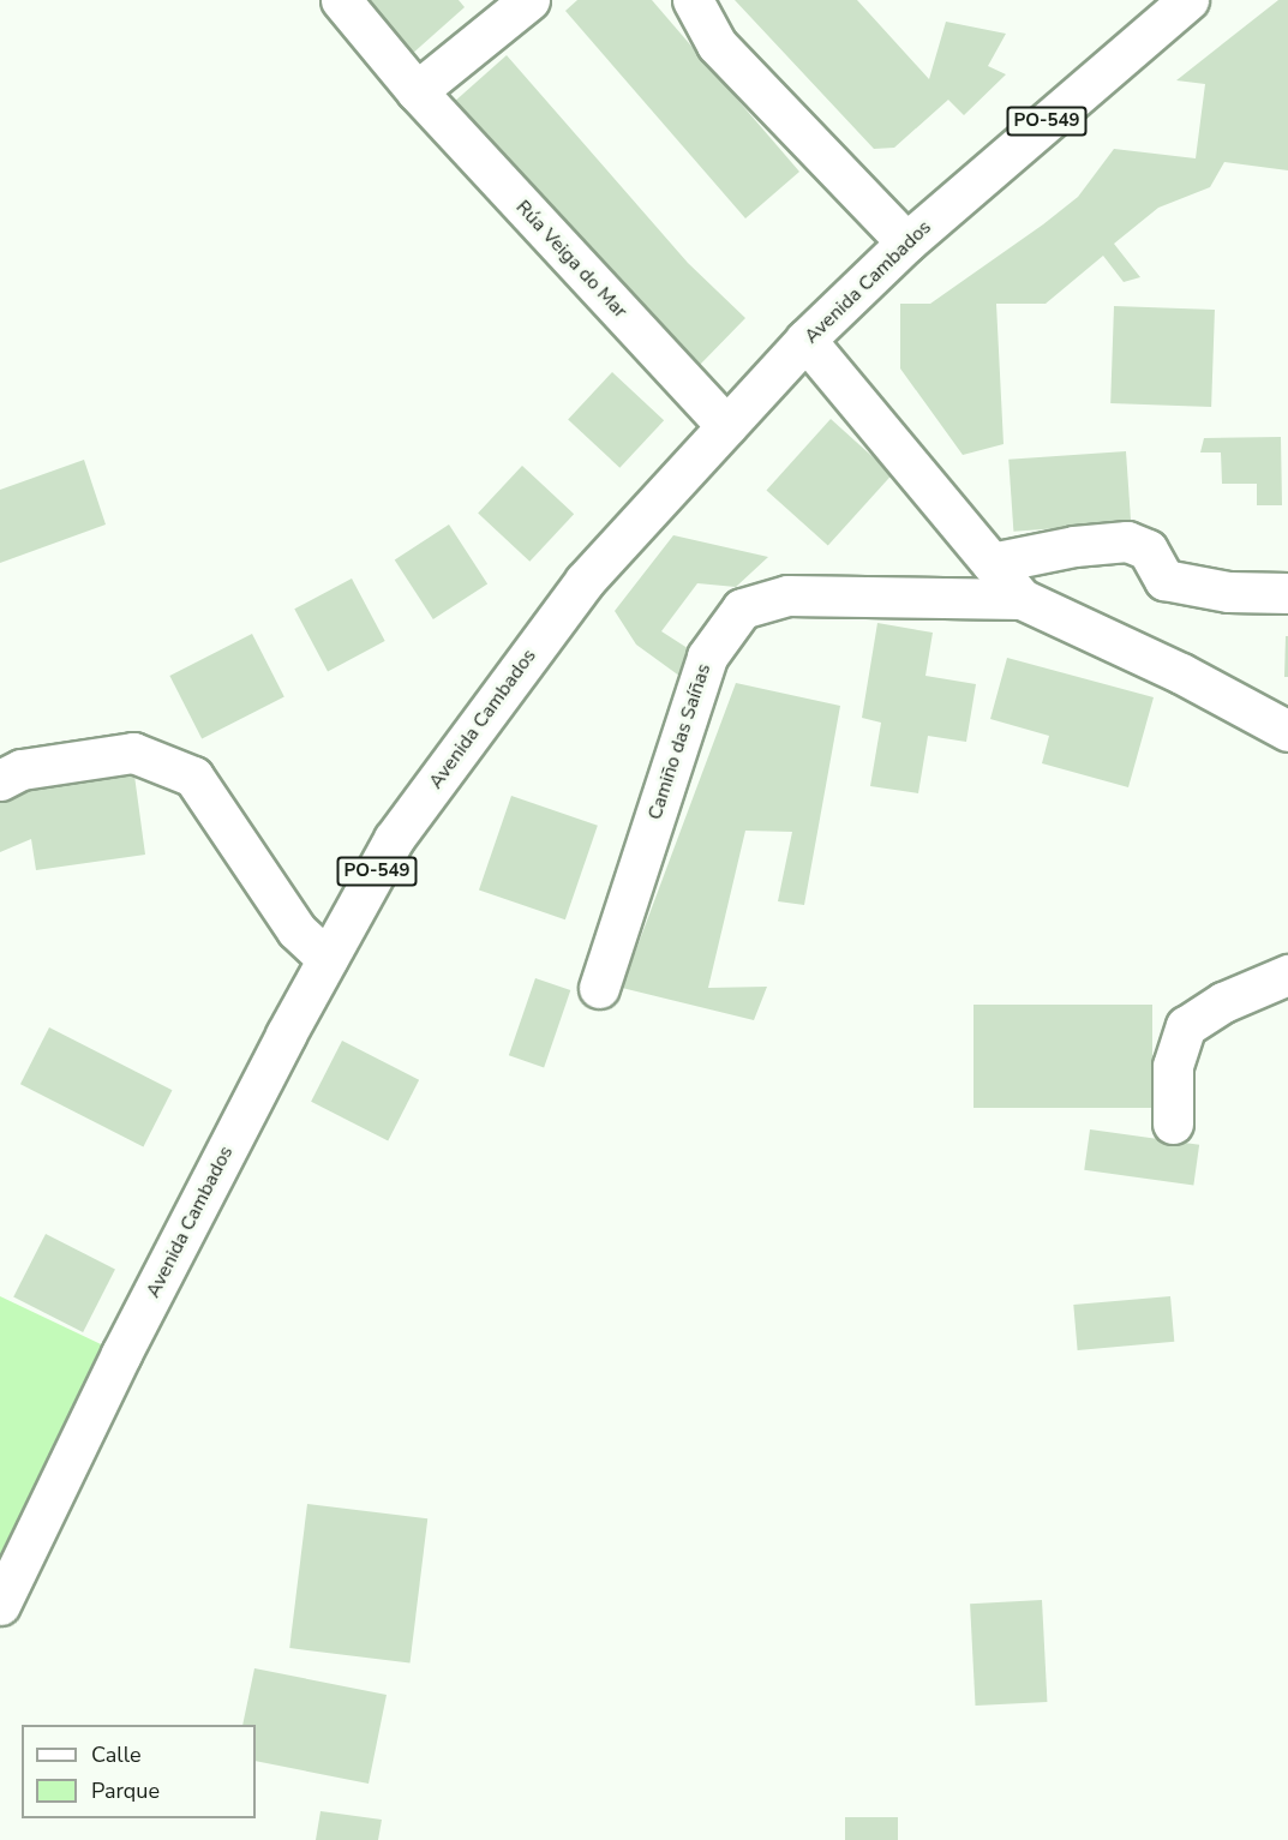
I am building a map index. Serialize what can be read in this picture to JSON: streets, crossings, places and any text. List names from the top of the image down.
{
  "streets": {
    "street": [
      "PO-549",
      "Rúa Veiga do Mar",
      "Avenida Cambados",
      "Camiño das Saíñas"
    ]
  },
  "crossings": [
    ["Rúa Veiga do Mar", "Avenida Cambados"],
    ["Avenida Cambados", "Camiño das Saíñas"]
  ],
  "legend": ["Calle", "Parque"]
}
